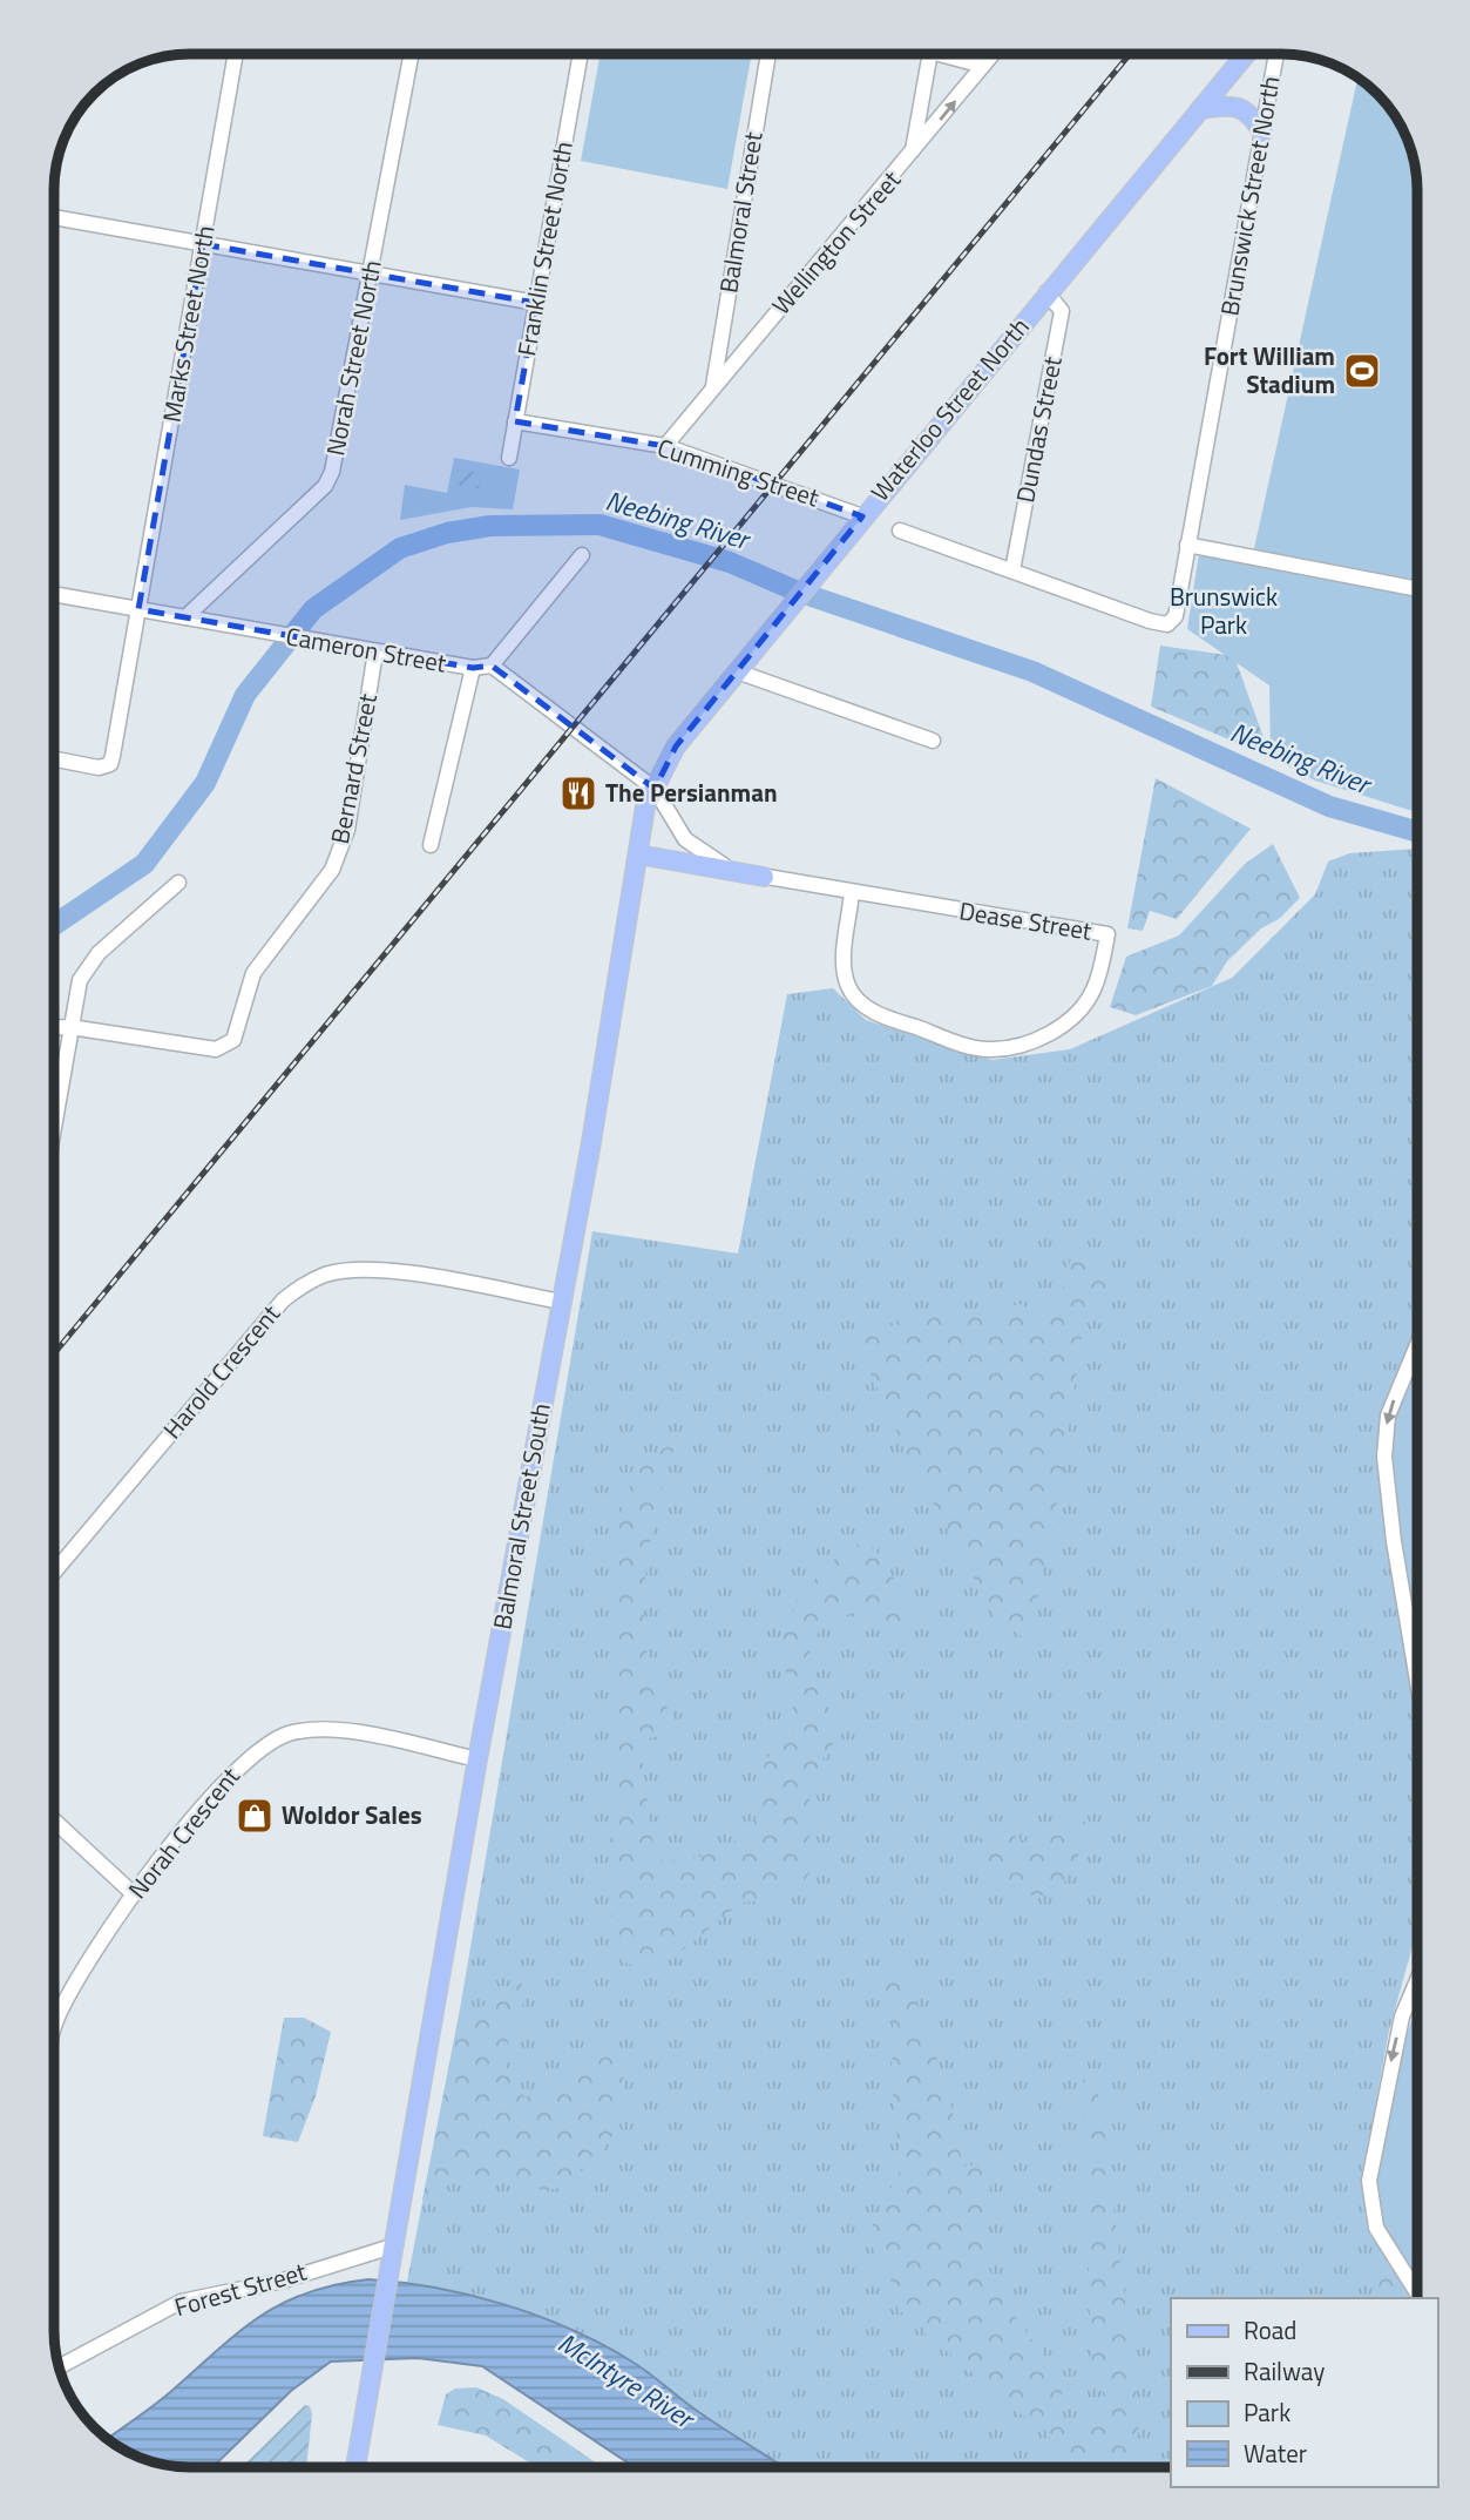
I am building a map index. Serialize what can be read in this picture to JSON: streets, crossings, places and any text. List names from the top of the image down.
{
  "streets": {
    "main road": ["Waterloo Street North", "Balmoral Street South"],
    "street": [
      "Brunswick Street North",
      "Balmoral Street",
      "Wellington Street",
      "Franklin Street North",
      "Marks Street North",
      "Norah Street North",
      "Dundas Street",
      "Cumming Street",
      "Cameron Street",
      "Bernard Street",
      "Dease Street",
      "Harold Crescent",
      "Norah Crescent",
      "Forest Street"
    ]
  },
  "crossings": [
    ["Brunswick Street North", "Dundas Street"],
    ["Balmoral Street", "Wellington Street"],
    ["Wellington Street", "Cumming Street"],
    ["Franklin Street North", "Cumming Street"],
    ["Marks Street North", "Cameron Street"],
    ["Norah Street North", "Cameron Street"],
    ["Waterloo Street North", "Dundas Street"],
    ["Waterloo Street North", "Cumming Street"],
    ["Waterloo Street North", "Dease Street"],
    ["Waterloo Street North", "Balmoral Street South"],
    ["Cameron Street", "Bernard Street"],
    ["Dease Street", "Balmoral Street South"],
    ["Harold Crescent", "Balmoral Street South"],
    ["Balmoral Street South", "Norah Crescent"],
    ["Balmoral Street South", "Forest Street"]
  ],
  "water": ["Neebing River", "McIntyre River"],
  "parks": ["Brunswick Park"],
  "places": {
    "sports": ["Fort William Stadium"],
    "restaurant": ["The Persianman"],
    "shop": ["Woldor Sales"]
  },
  "legend": [
    "Road",
    "Railway",
    "Park",
    "Water"
  ]
}
